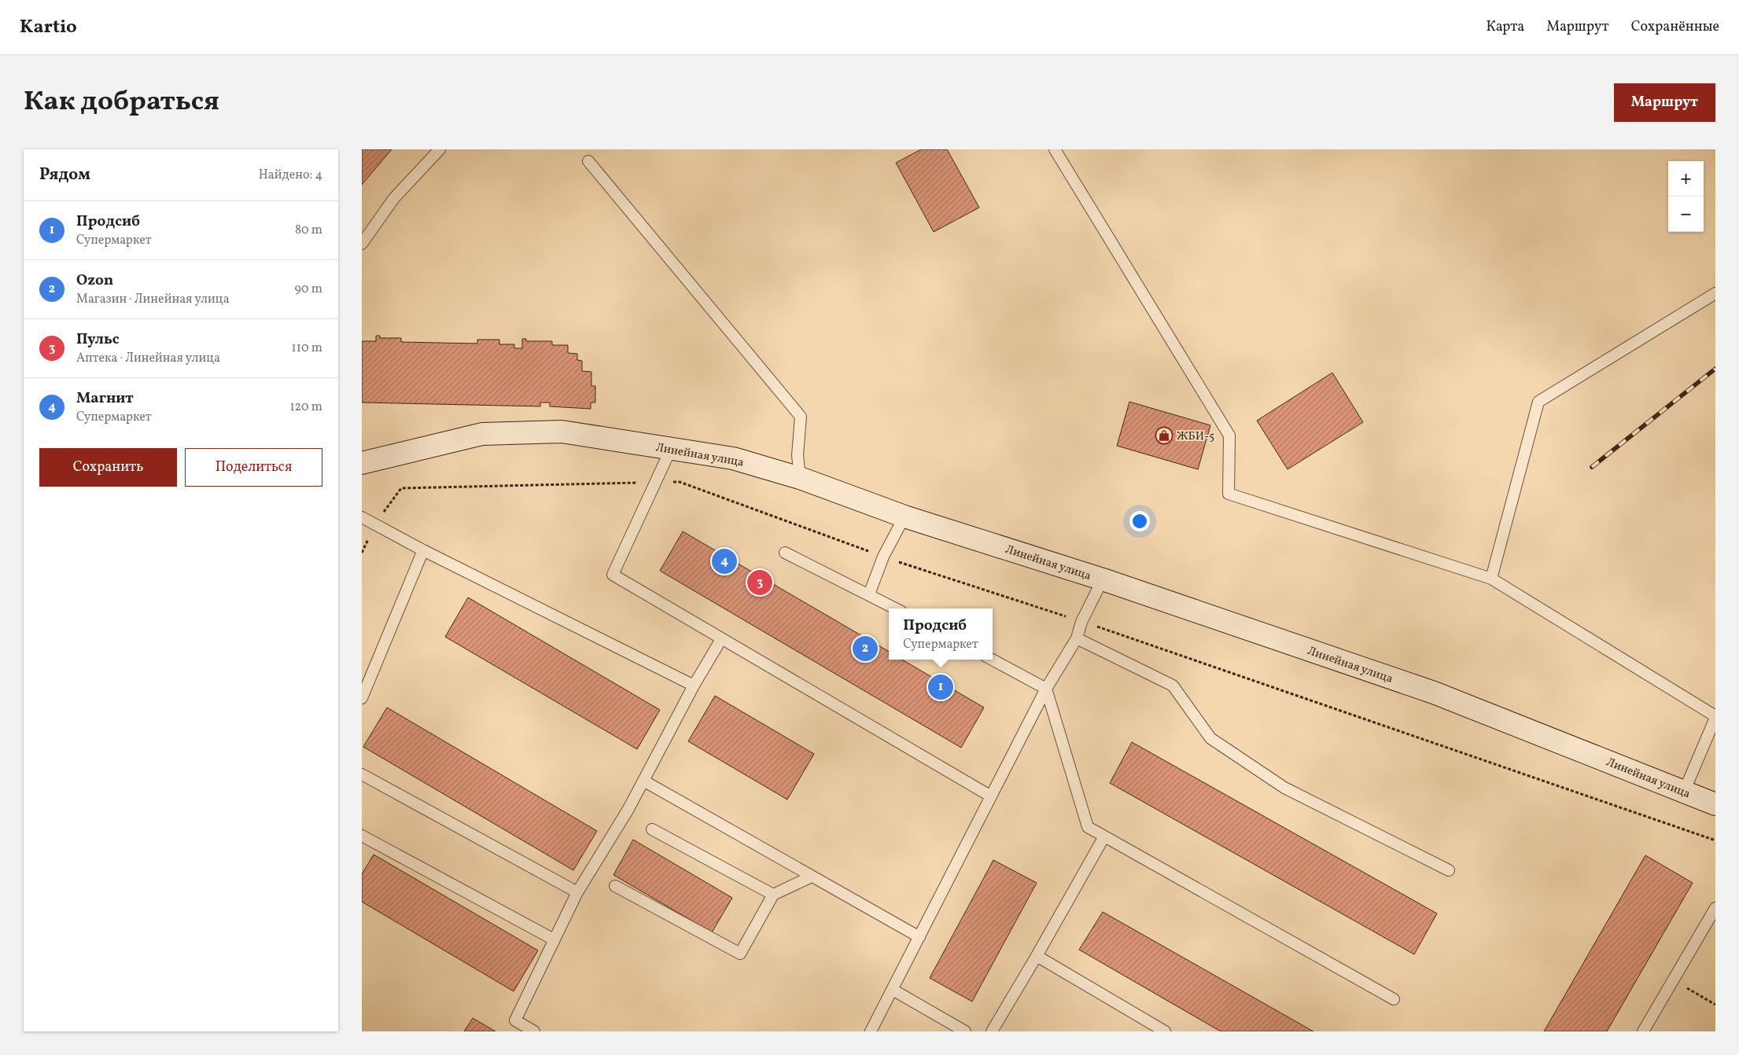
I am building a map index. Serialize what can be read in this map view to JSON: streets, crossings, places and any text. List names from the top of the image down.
{
  "streets": {
    "main road": ["Линейная улица"]
  },
  "places": {
    "shop": ["ЖБИ-5"]
  },
  "page": {
    "header": "Kartio",
    "nav": ["Карта", "Маршрут", "Сохранённые"],
    "title": "Как добраться",
    "buttons": [
      "Маршрут",
      ["Сохранить", "Поделиться"]
    ],
    "heading": ["Рядом", "Найдено: 4"],
    "map_buttons": ["+", "−"],
    "list": [
      {
        "mark": "1",
        "name": "Продсиб",
        "note": "Супермаркет",
        "value": "80 m"
      },
      {
        "mark": "2",
        "name": "Ozon",
        "note": "Магазин · Линейная улица",
        "value": "90 m"
      },
      {
        "mark": "3",
        "name": "Пульс",
        "note": "Аптека · Линейная улица",
        "value": "110 m"
      },
      {
        "mark": "4",
        "name": "Магнит",
        "note": "Супермаркет",
        "value": "120 m"
      }
    ],
    "pins": [
      "4",
      "3",
      "2",
      "1"
    ],
    "popup": ["Продсиб", "Супермаркет"]
  }
}
